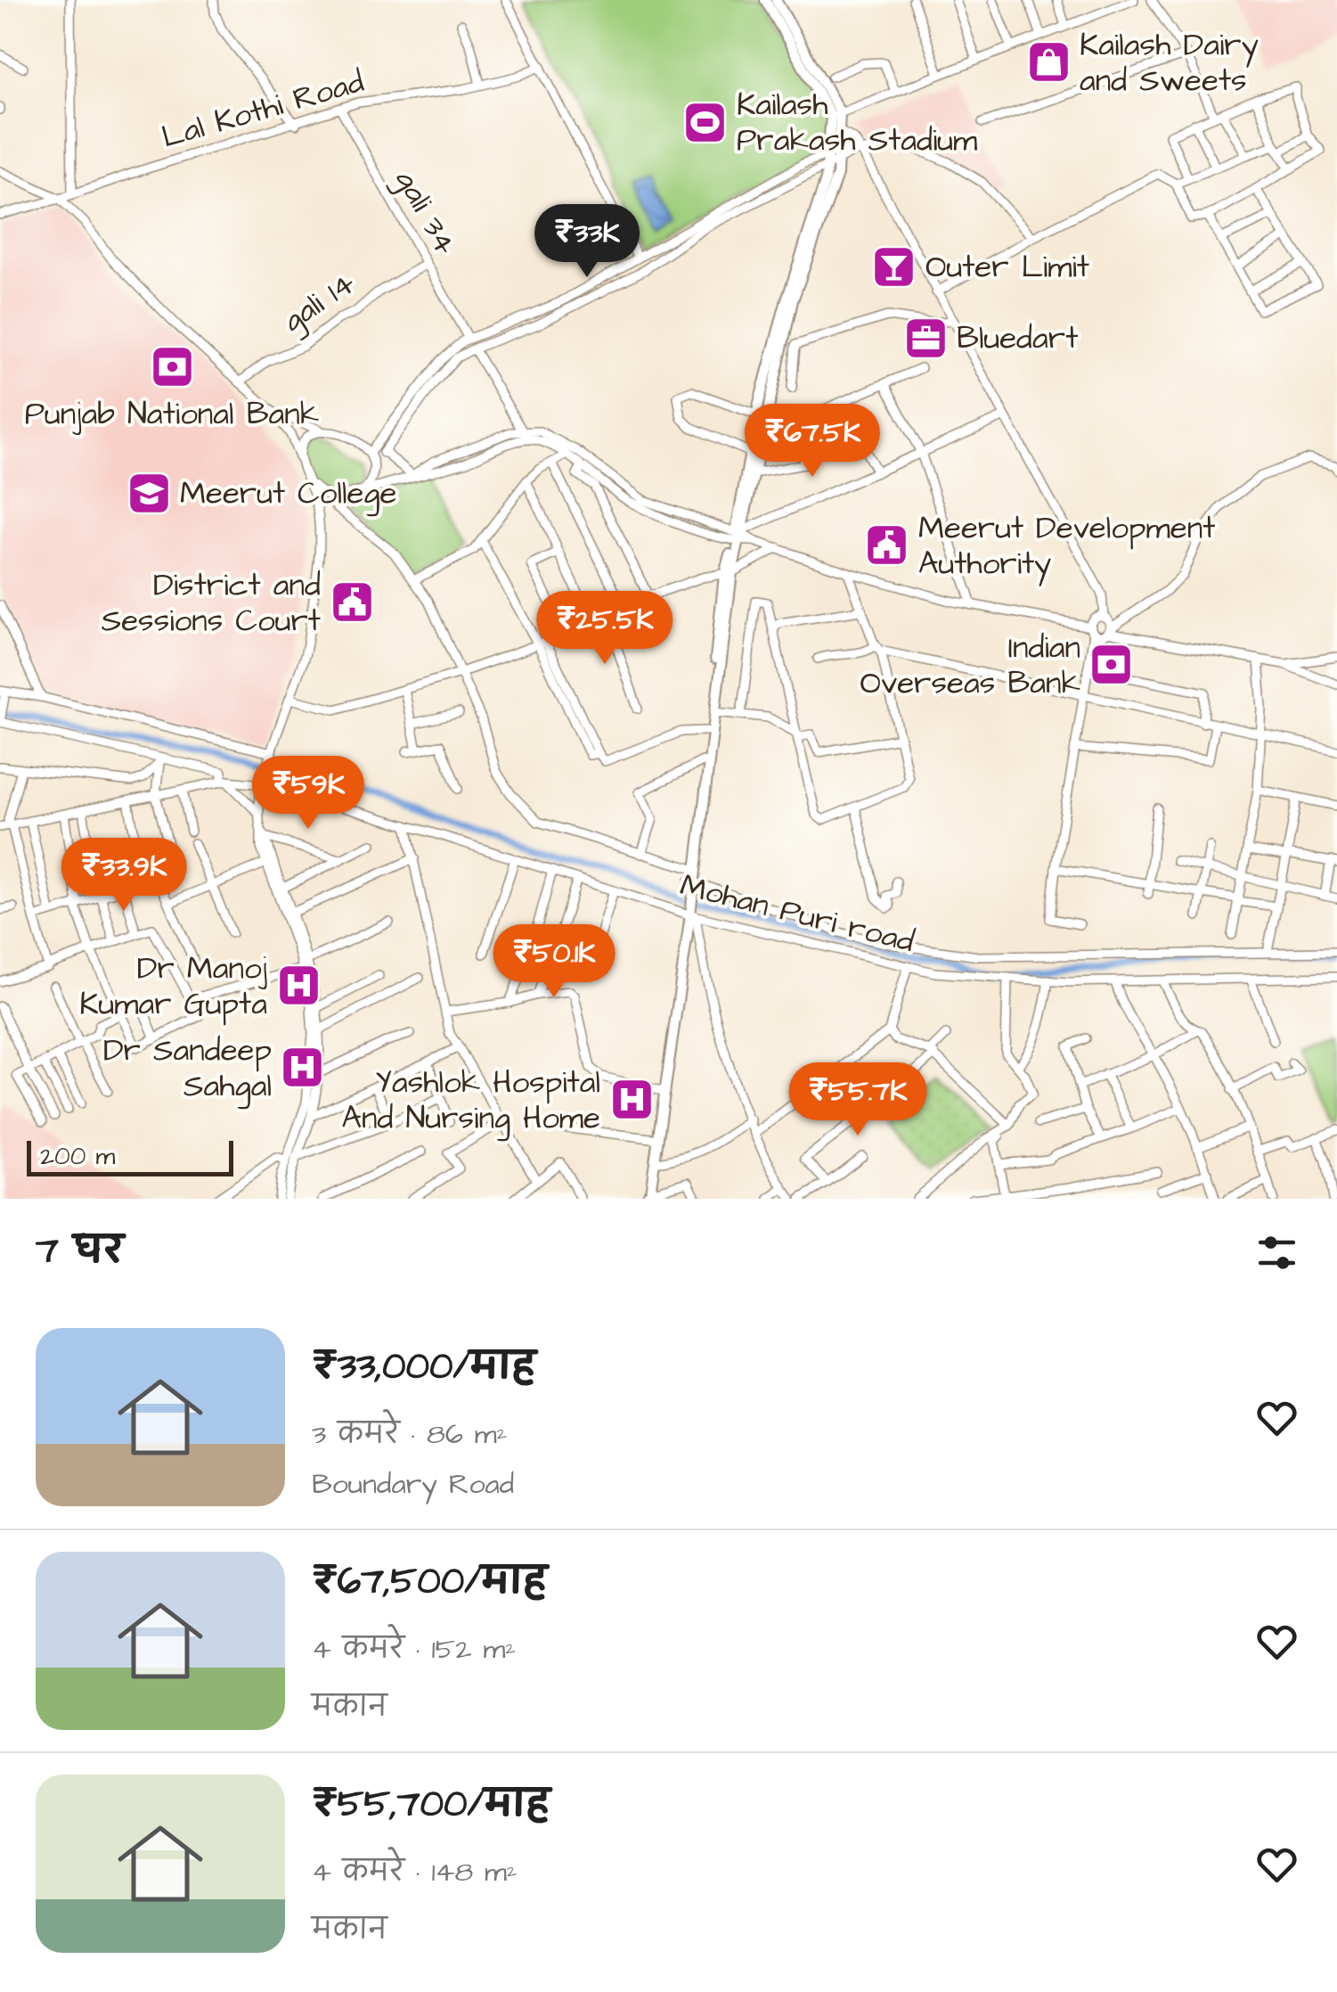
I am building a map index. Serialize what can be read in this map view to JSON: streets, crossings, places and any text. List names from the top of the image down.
{
  "streets": {
    "street": [
      "Lal Kothi Road",
      "gali 34",
      "gali 14",
      "Mohan Puri road"
    ]
  },
  "crossings": [
    ["Lal Kothi Road", "gali 34"],
    ["gali 34", "gali 14"]
  ],
  "places": {
    "shop": ["Kailash Dairy and Sweets"],
    "sports": ["Kailash Prakash Stadium"],
    "bar": ["Outer Limit"],
    "office": ["Bluedart"],
    "bank": ["Punjab National Bank", "Indian Overseas Bank"],
    "school or university": ["Meerut College"],
    "public building": ["Meerut Development Authority", "District and Sessions Court"],
    "hospital": ["Dr Manoj Kumar Gupta", "Dr Sandeep Sahgal", "Yashlok Hospital And Nursing Home"]
  },
  "scale_bar": "200 m",
  "page": {
    "price": [
      "₹33K",
      "₹67.5K",
      "₹25.5K",
      "₹59K",
      "₹33.9K",
      "₹50.1K",
      "₹55.7K"
    ],
    "scale": "200 m",
    "heading": "7 घर",
    "list": [
      {
        "name": "₹33,000/माह",
        "note": "3 कमरे · 86 m² · Boundary Road"
      },
      {
        "name": "₹67,500/माह",
        "note": "4 कमरे · 152 m² · मकान"
      },
      {
        "name": "₹55,700/माह",
        "note": "4 कमरे · 148 m² · मकान"
      }
    ]
  }
}
